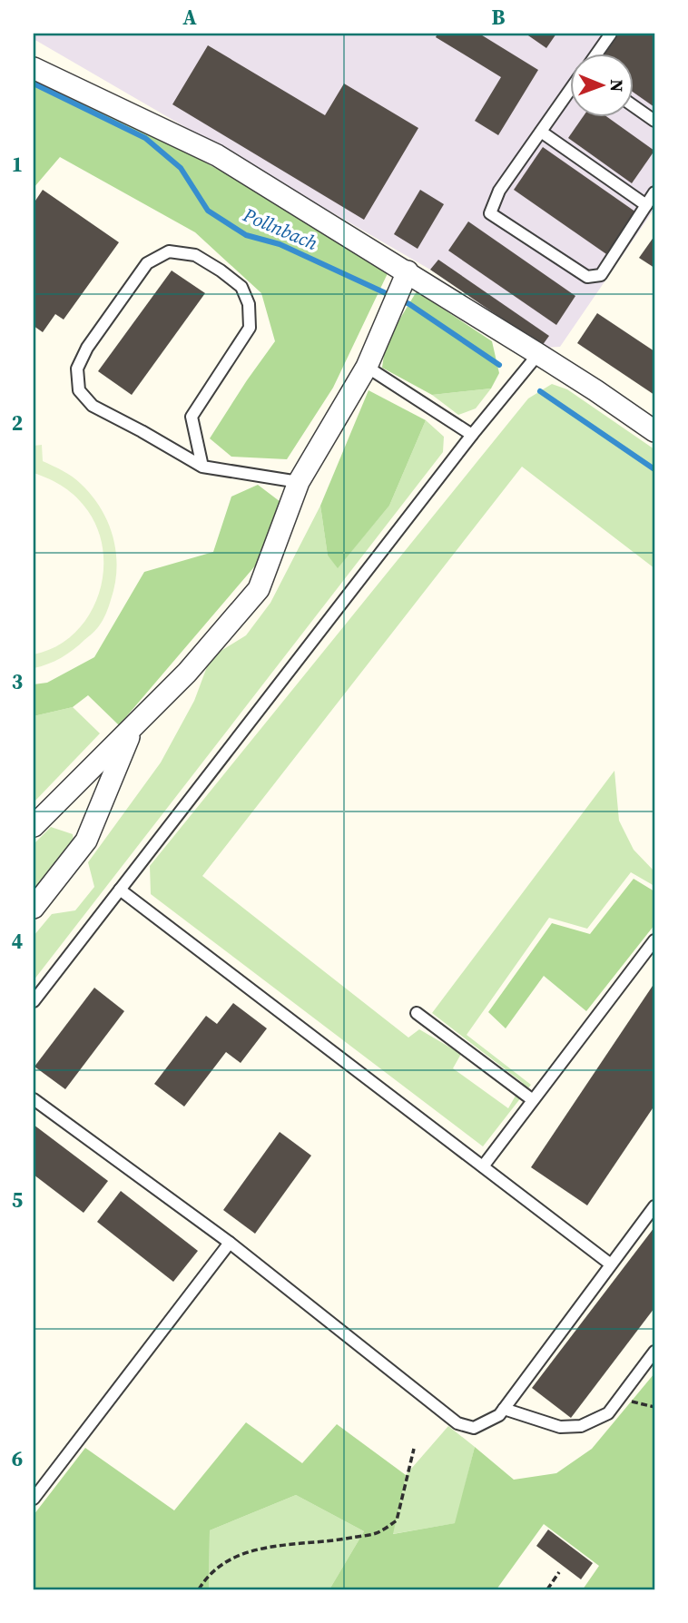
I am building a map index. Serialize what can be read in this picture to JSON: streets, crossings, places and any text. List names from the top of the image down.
{
  "water": ["Pollnbach"],
  "north": "right",
  "grid": {
    "columns": ["A", "B"],
    "rows": [
      "1",
      "2",
      "3",
      "4",
      "5",
      "6"
    ]
  }
}
